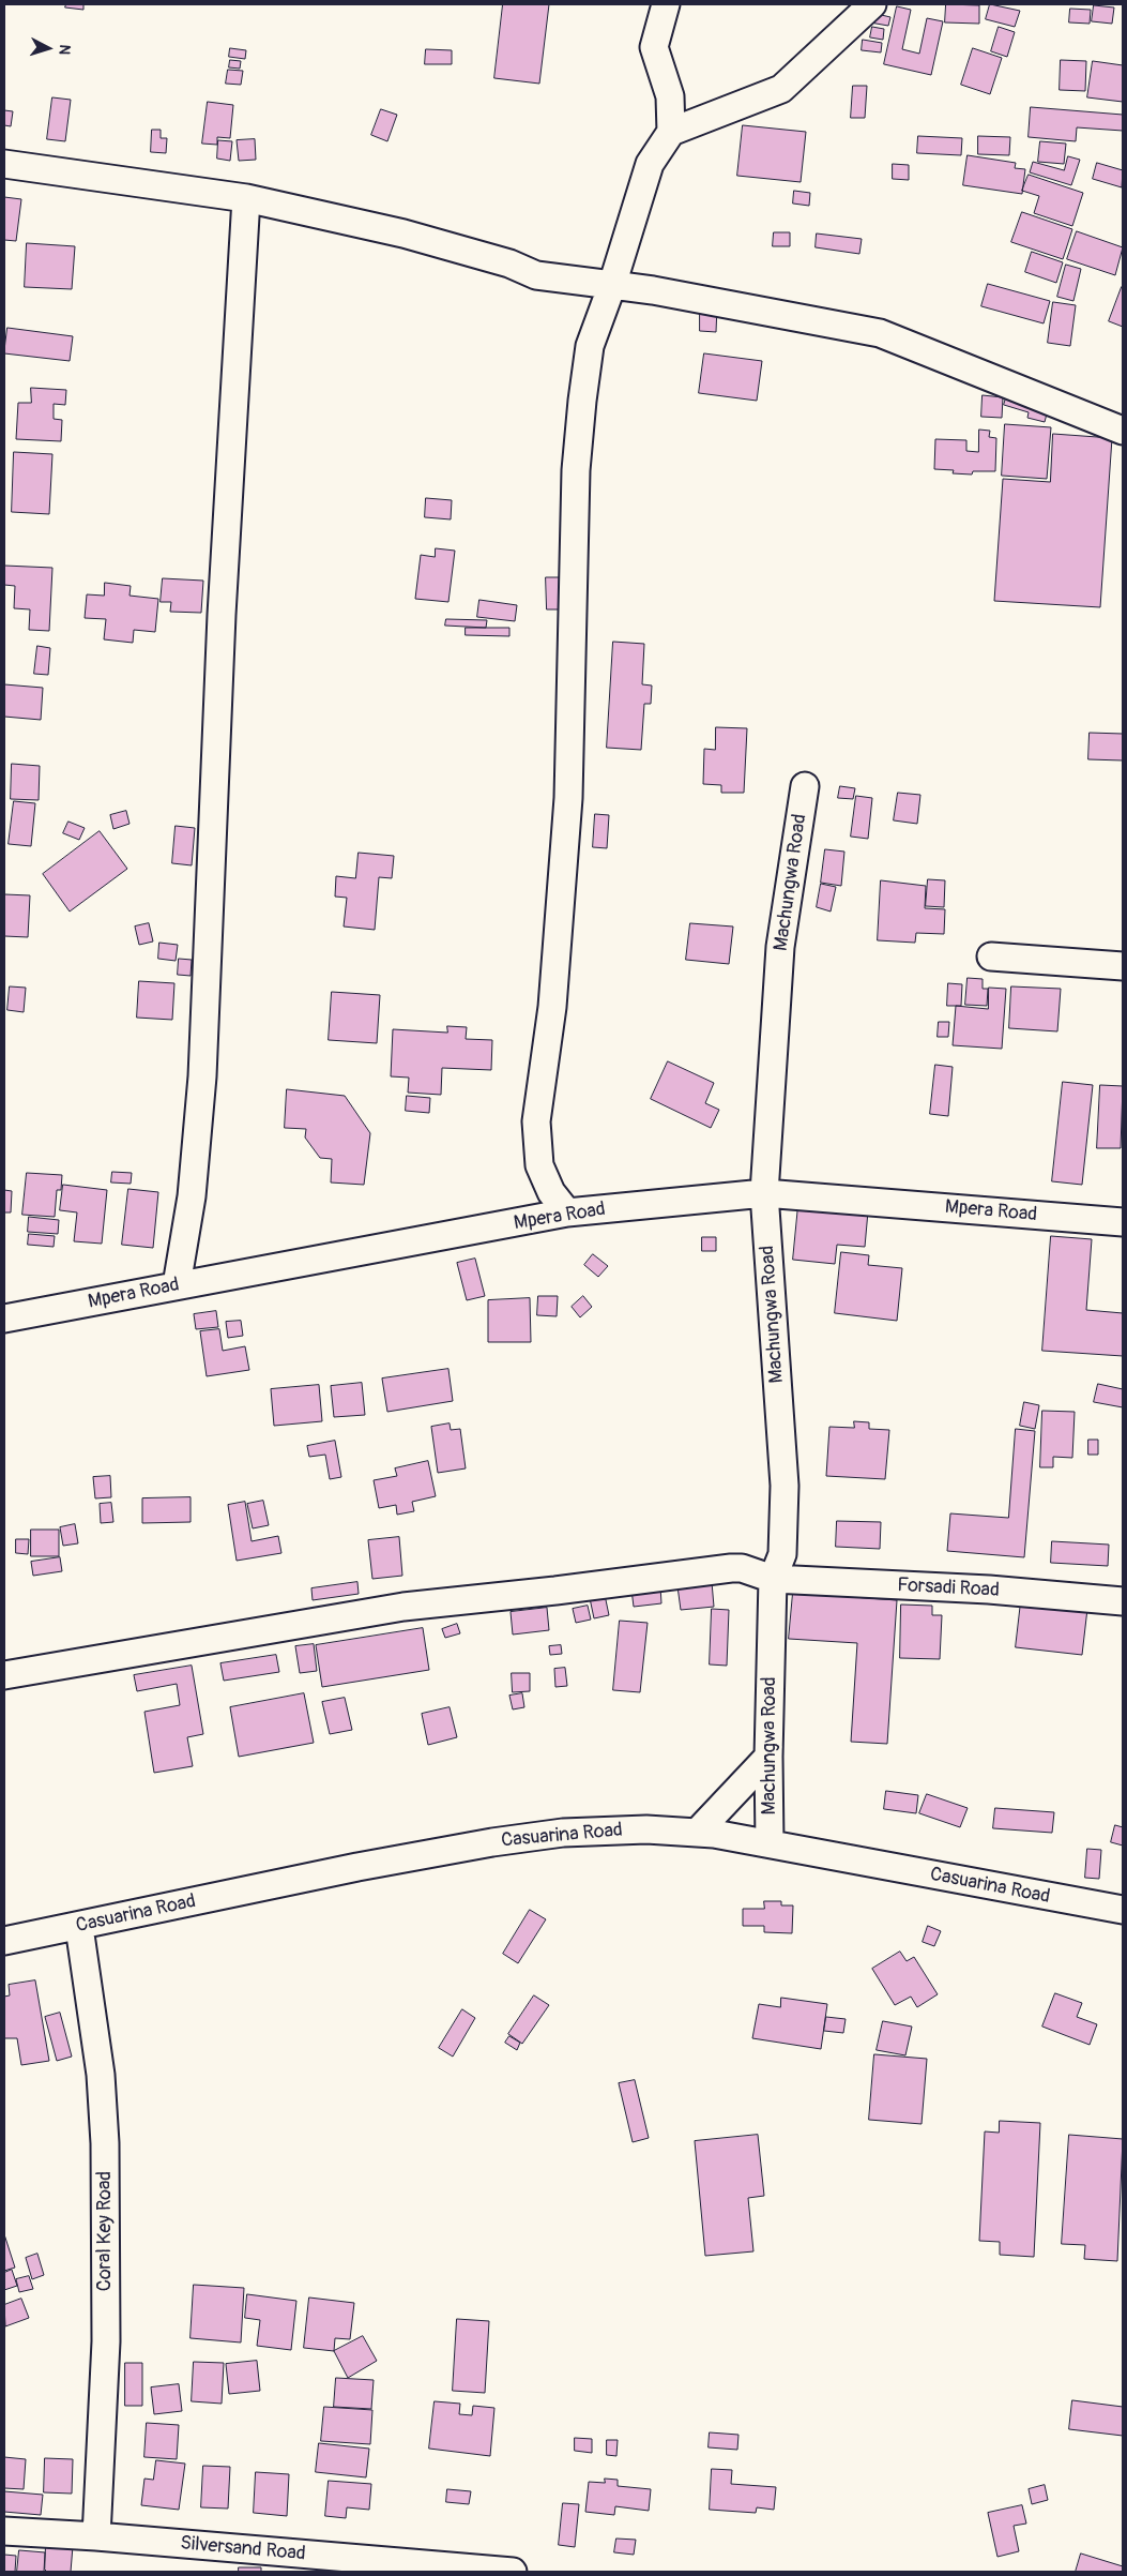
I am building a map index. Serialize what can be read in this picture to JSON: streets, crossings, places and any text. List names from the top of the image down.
{
  "streets": {
    "street": [
      "Machungwa Road",
      "Mpera Road",
      "Forsadi Road",
      "Casuarina Road",
      "Coral Key Road",
      "Silversand Road"
    ]
  },
  "crossings": [
    ["Machungwa Road", "Mpera Road"],
    ["Machungwa Road", "Forsadi Road"],
    ["Machungwa Road", "Casuarina Road"],
    ["Casuarina Road", "Coral Key Road"],
    ["Coral Key Road", "Silversand Road"]
  ],
  "north": "right"
}
